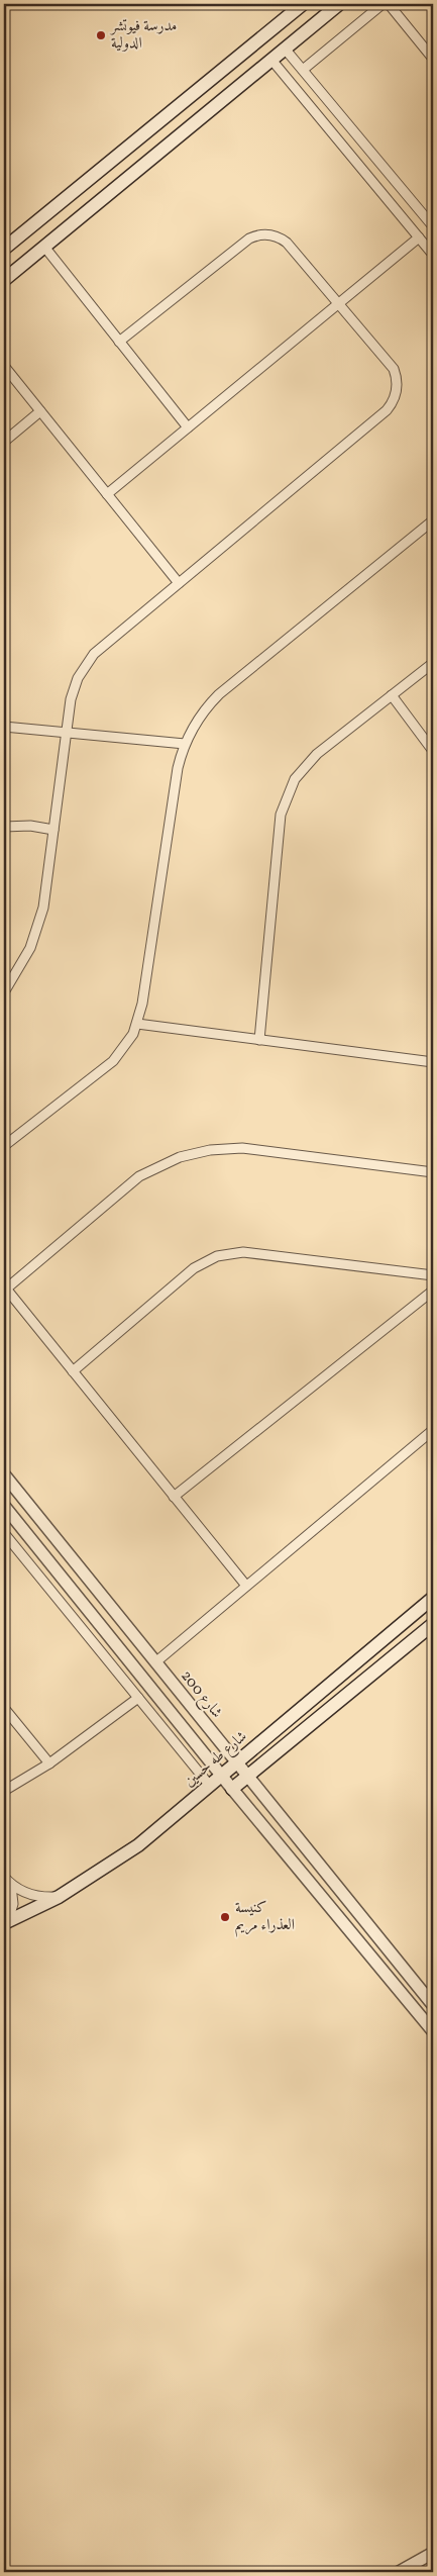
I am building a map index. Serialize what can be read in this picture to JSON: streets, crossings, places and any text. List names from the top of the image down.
{
  "streets": {
    "main road": ["شارع طه حسين"],
    "street": ["شارع 200"]
  },
  "crossings": [
    ["شارع 200", "شارع طه حسين"]
  ],
  "places": ["مدرسة فيوتشر الدولية", "كنيسة العذراء مريم"]
}
